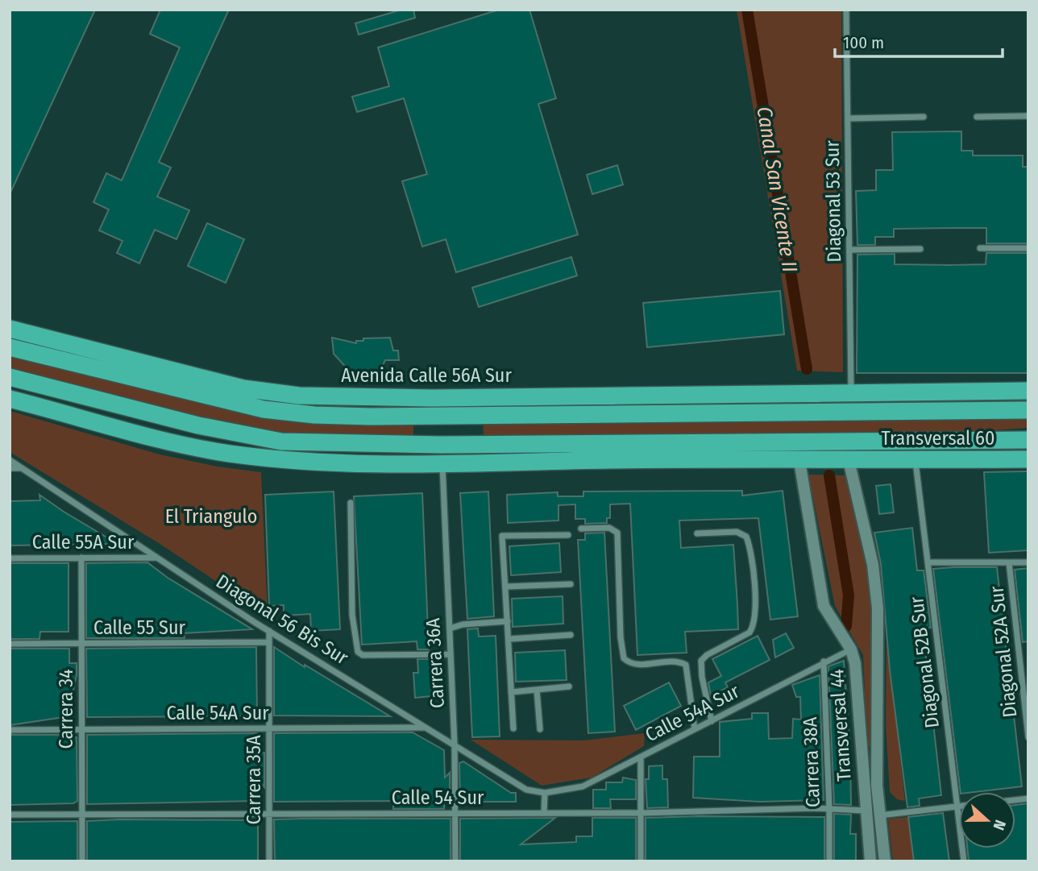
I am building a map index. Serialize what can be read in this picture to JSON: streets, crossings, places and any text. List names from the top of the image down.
{
  "streets": {
    "highway": ["Avenida Calle 56A Sur", "Transversal 60"],
    "street": [
      "Diagonal 53 Sur",
      "Calle 55A Sur",
      "Diagonal 56 Bis Sur",
      "Calle 55 Sur",
      "Diagonal 52A Sur",
      "Diagonal 52B Sur",
      "Carrera 36A",
      "Carrera 34",
      "Calle 54A Sur",
      "Transversal 44",
      "Carrera 38A",
      "Carrera 35A",
      "Calle 54 Sur"
    ]
  },
  "crossings": [
    ["Diagonal 53 Sur", "Avenida Calle 56A Sur"],
    ["Avenida Calle 56A Sur", "Transversal 60"],
    ["Transversal 60", "Diagonal 52B Sur"],
    ["Transversal 60", "Transversal 44"],
    ["Calle 55A Sur", "Diagonal 56 Bis Sur"],
    ["Calle 55A Sur", "Carrera 34"],
    ["Diagonal 56 Bis Sur", "Carrera 36A"],
    ["Diagonal 56 Bis Sur", "Calle 54A Sur"],
    ["Diagonal 56 Bis Sur", "Carrera 35A"],
    ["Calle 55 Sur", "Carrera 34"],
    ["Calle 55 Sur", "Carrera 35A"],
    ["Carrera 36A", "Calle 54 Sur"],
    ["Carrera 34", "Calle 54A Sur"],
    ["Carrera 34", "Calle 54 Sur"],
    ["Calle 54A Sur", "Transversal 44"],
    ["Calle 54A Sur", "Carrera 38A"],
    ["Calle 54A Sur", "Carrera 35A"],
    ["Transversal 44", "Calle 54 Sur"],
    ["Carrera 38A", "Calle 54 Sur"],
    ["Carrera 35A", "Calle 54 Sur"]
  ],
  "water": ["Canal San Vicente II"],
  "parks": ["El Triangulo"],
  "scale_bar": "100 m",
  "north": "right"
}
